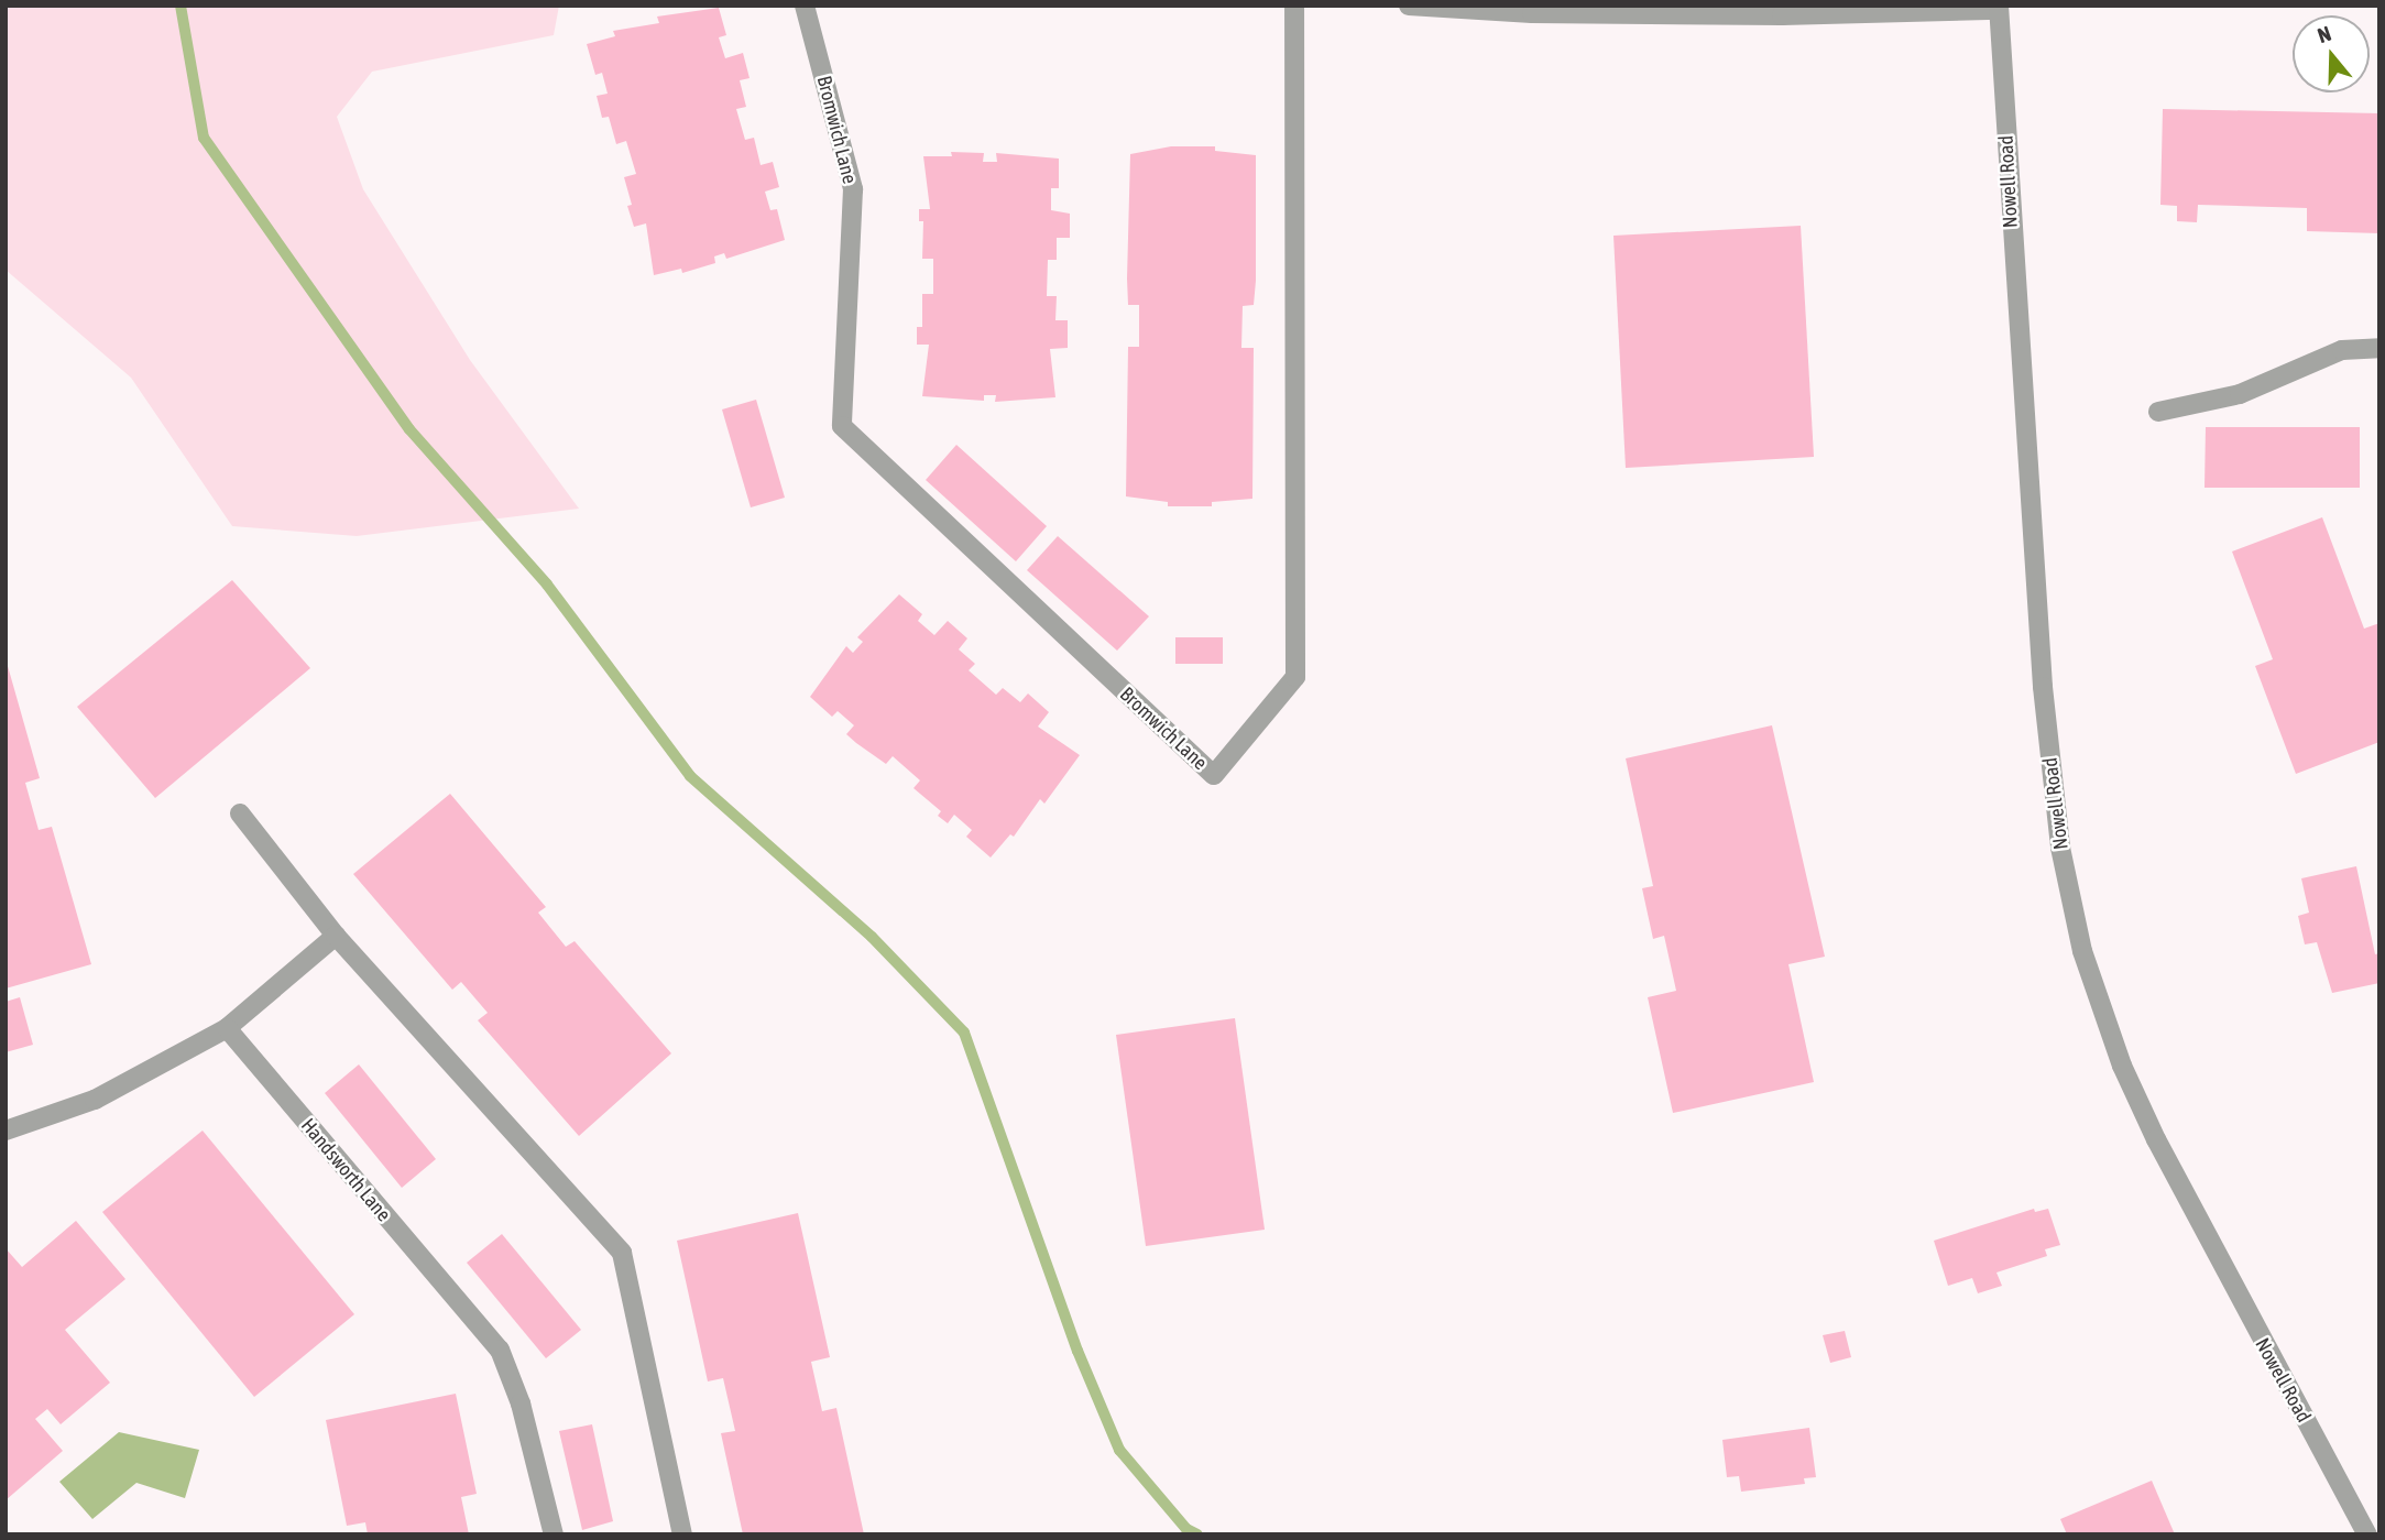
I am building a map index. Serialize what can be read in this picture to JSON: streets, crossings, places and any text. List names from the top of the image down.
{
  "streets": {
    "street": ["Bromwich Lane", "Nowell Road", "Handsworth Lane"]
  },
  "north": "top"
}
